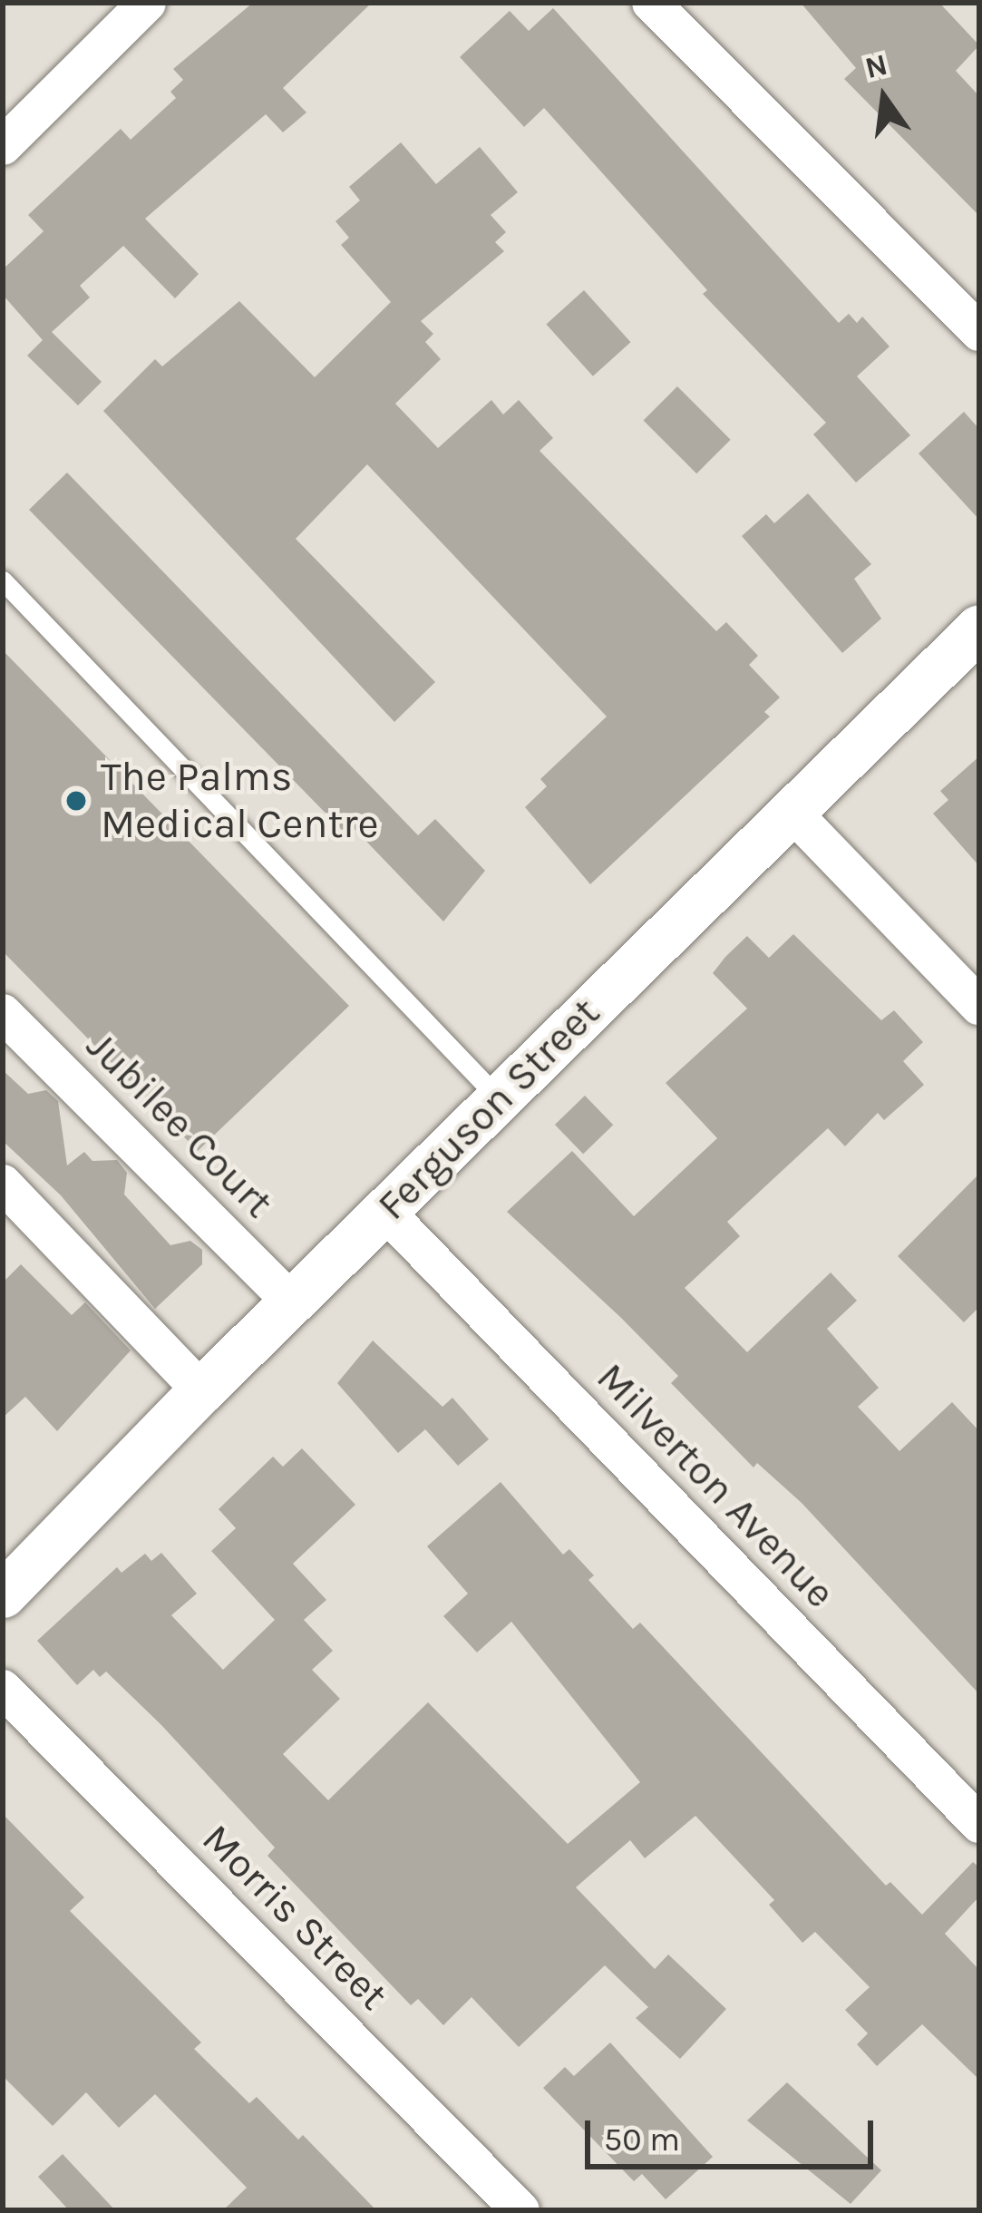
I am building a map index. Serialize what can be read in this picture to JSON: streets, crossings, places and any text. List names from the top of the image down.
{
  "streets": {
    "street": [
      "Ferguson Street",
      "Jubilee Court",
      "Milverton Avenue",
      "Morris Street"
    ]
  },
  "crossings": [
    ["Ferguson Street", "Jubilee Court"],
    ["Ferguson Street", "Milverton Avenue"]
  ],
  "places": ["The Palms Medical Centre"],
  "scale_bar": "50 m",
  "north": "top"
}
